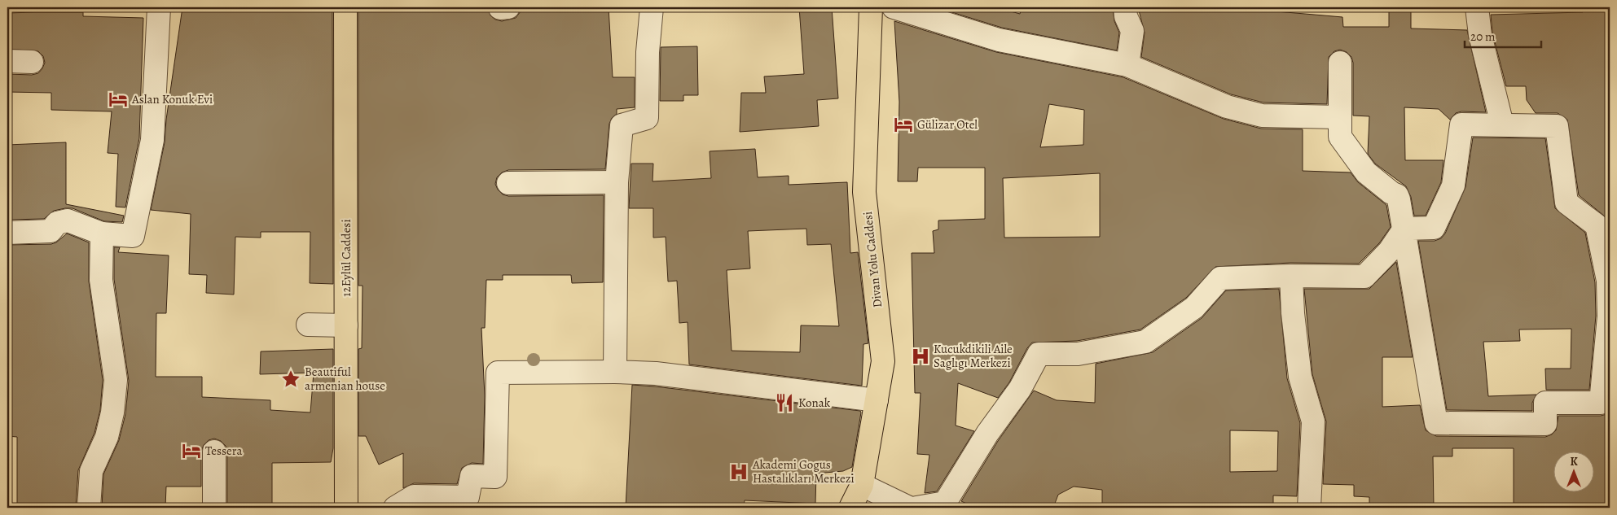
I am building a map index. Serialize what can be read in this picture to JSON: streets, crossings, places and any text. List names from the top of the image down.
{
  "streets": {
    "main road": ["12Eylül Caddesi", "Divan Yolu Caddesi"]
  },
  "places": {
    "hotel": ["Aslan Konuk Evi", "Gülizar Otel", "Tessera"],
    "hospital": ["Kucukdikili Aile Saglıgı Merkezi", "Akademi Gogus Hastalıkları Merkezi"],
    "place": ["Beautiful armenian house"],
    "restaurant": ["Konak"]
  },
  "scale_bar": "20 m",
  "north": "top"
}
